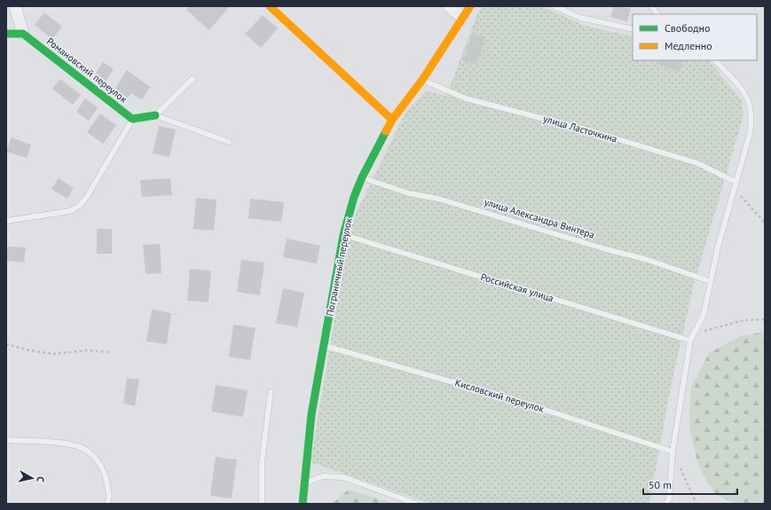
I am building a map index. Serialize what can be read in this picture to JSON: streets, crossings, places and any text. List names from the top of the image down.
{
  "streets": {
    "street": ["Романовский переулок", "Пограничный переулок"],
    "lane": [
      "улица Ласточкина",
      "улица Александра Винтера",
      "Российская улица",
      "Кисловский переулок"
    ]
  },
  "crossings": [
    ["улица Ласточкина", "Пограничный переулок"],
    ["улица Александра Винтера", "Пограничный переулок"],
    ["Пограничный переулок", "Российская улица"],
    ["Пограничный переулок", "Кисловский переулок"]
  ],
  "legend": ["Свободно", "Медленно"],
  "scale_bar": "50 m",
  "north": "right"
}
